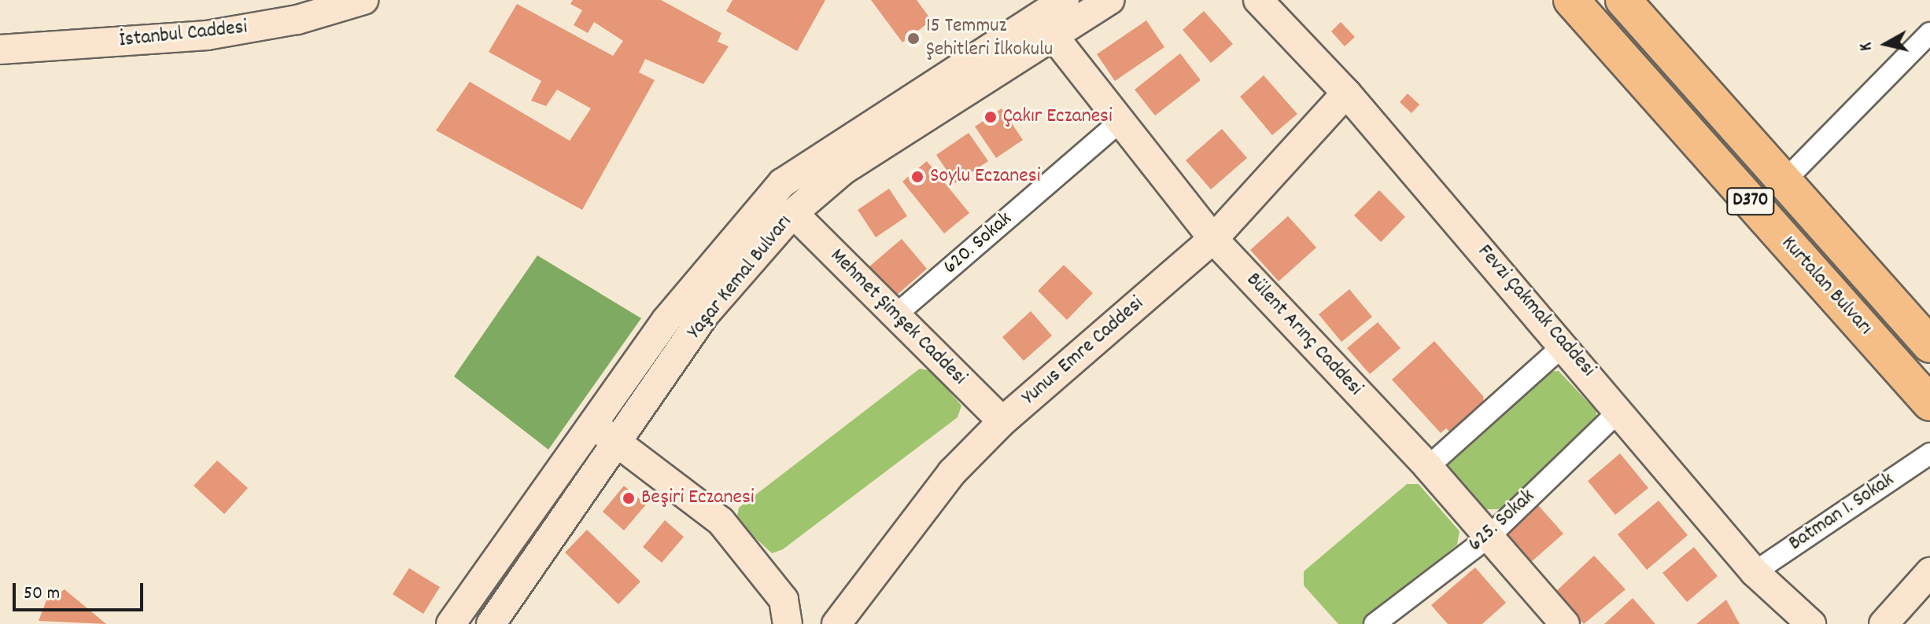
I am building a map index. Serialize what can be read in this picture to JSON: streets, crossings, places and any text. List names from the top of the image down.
{
  "streets": {
    "highway": ["D370", "Kurtalan Bulvarı"],
    "street": [
      "İstanbul Caddesi",
      "620. Sokak",
      "Yaşar Kemal Bulvarı",
      "Fevzi Çakmak Caddesi",
      "Mehmet Şimşek Caddesi",
      "Bülent Arınç Caddesi",
      "Yunus Emre Caddesi",
      "Batman 1. Sokak",
      "625. Sokak"
    ]
  },
  "crossings": [
    ["620. Sokak", "Mehmet Şimşek Caddesi"],
    ["620. Sokak", "Bülent Arınç Caddesi"],
    ["Yaşar Kemal Bulvarı", "Mehmet Şimşek Caddesi"],
    ["Yaşar Kemal Bulvarı", "Bülent Arınç Caddesi"],
    ["Fevzi Çakmak Caddesi", "Yunus Emre Caddesi"],
    ["Fevzi Çakmak Caddesi", "Batman 1. Sokak"],
    ["Fevzi Çakmak Caddesi", "625. Sokak"],
    ["Mehmet Şimşek Caddesi", "Yunus Emre Caddesi"],
    ["Bülent Arınç Caddesi", "Yunus Emre Caddesi"],
    ["Bülent Arınç Caddesi", "625. Sokak"]
  ],
  "places": [
    "15 Temmuz Şehitleri İlkokulu",
    "Çakır Eczanesi",
    "Soylu Eczanesi",
    "Beşiri Eczanesi"
  ],
  "scale_bar": "50 m",
  "north": "left"
}
